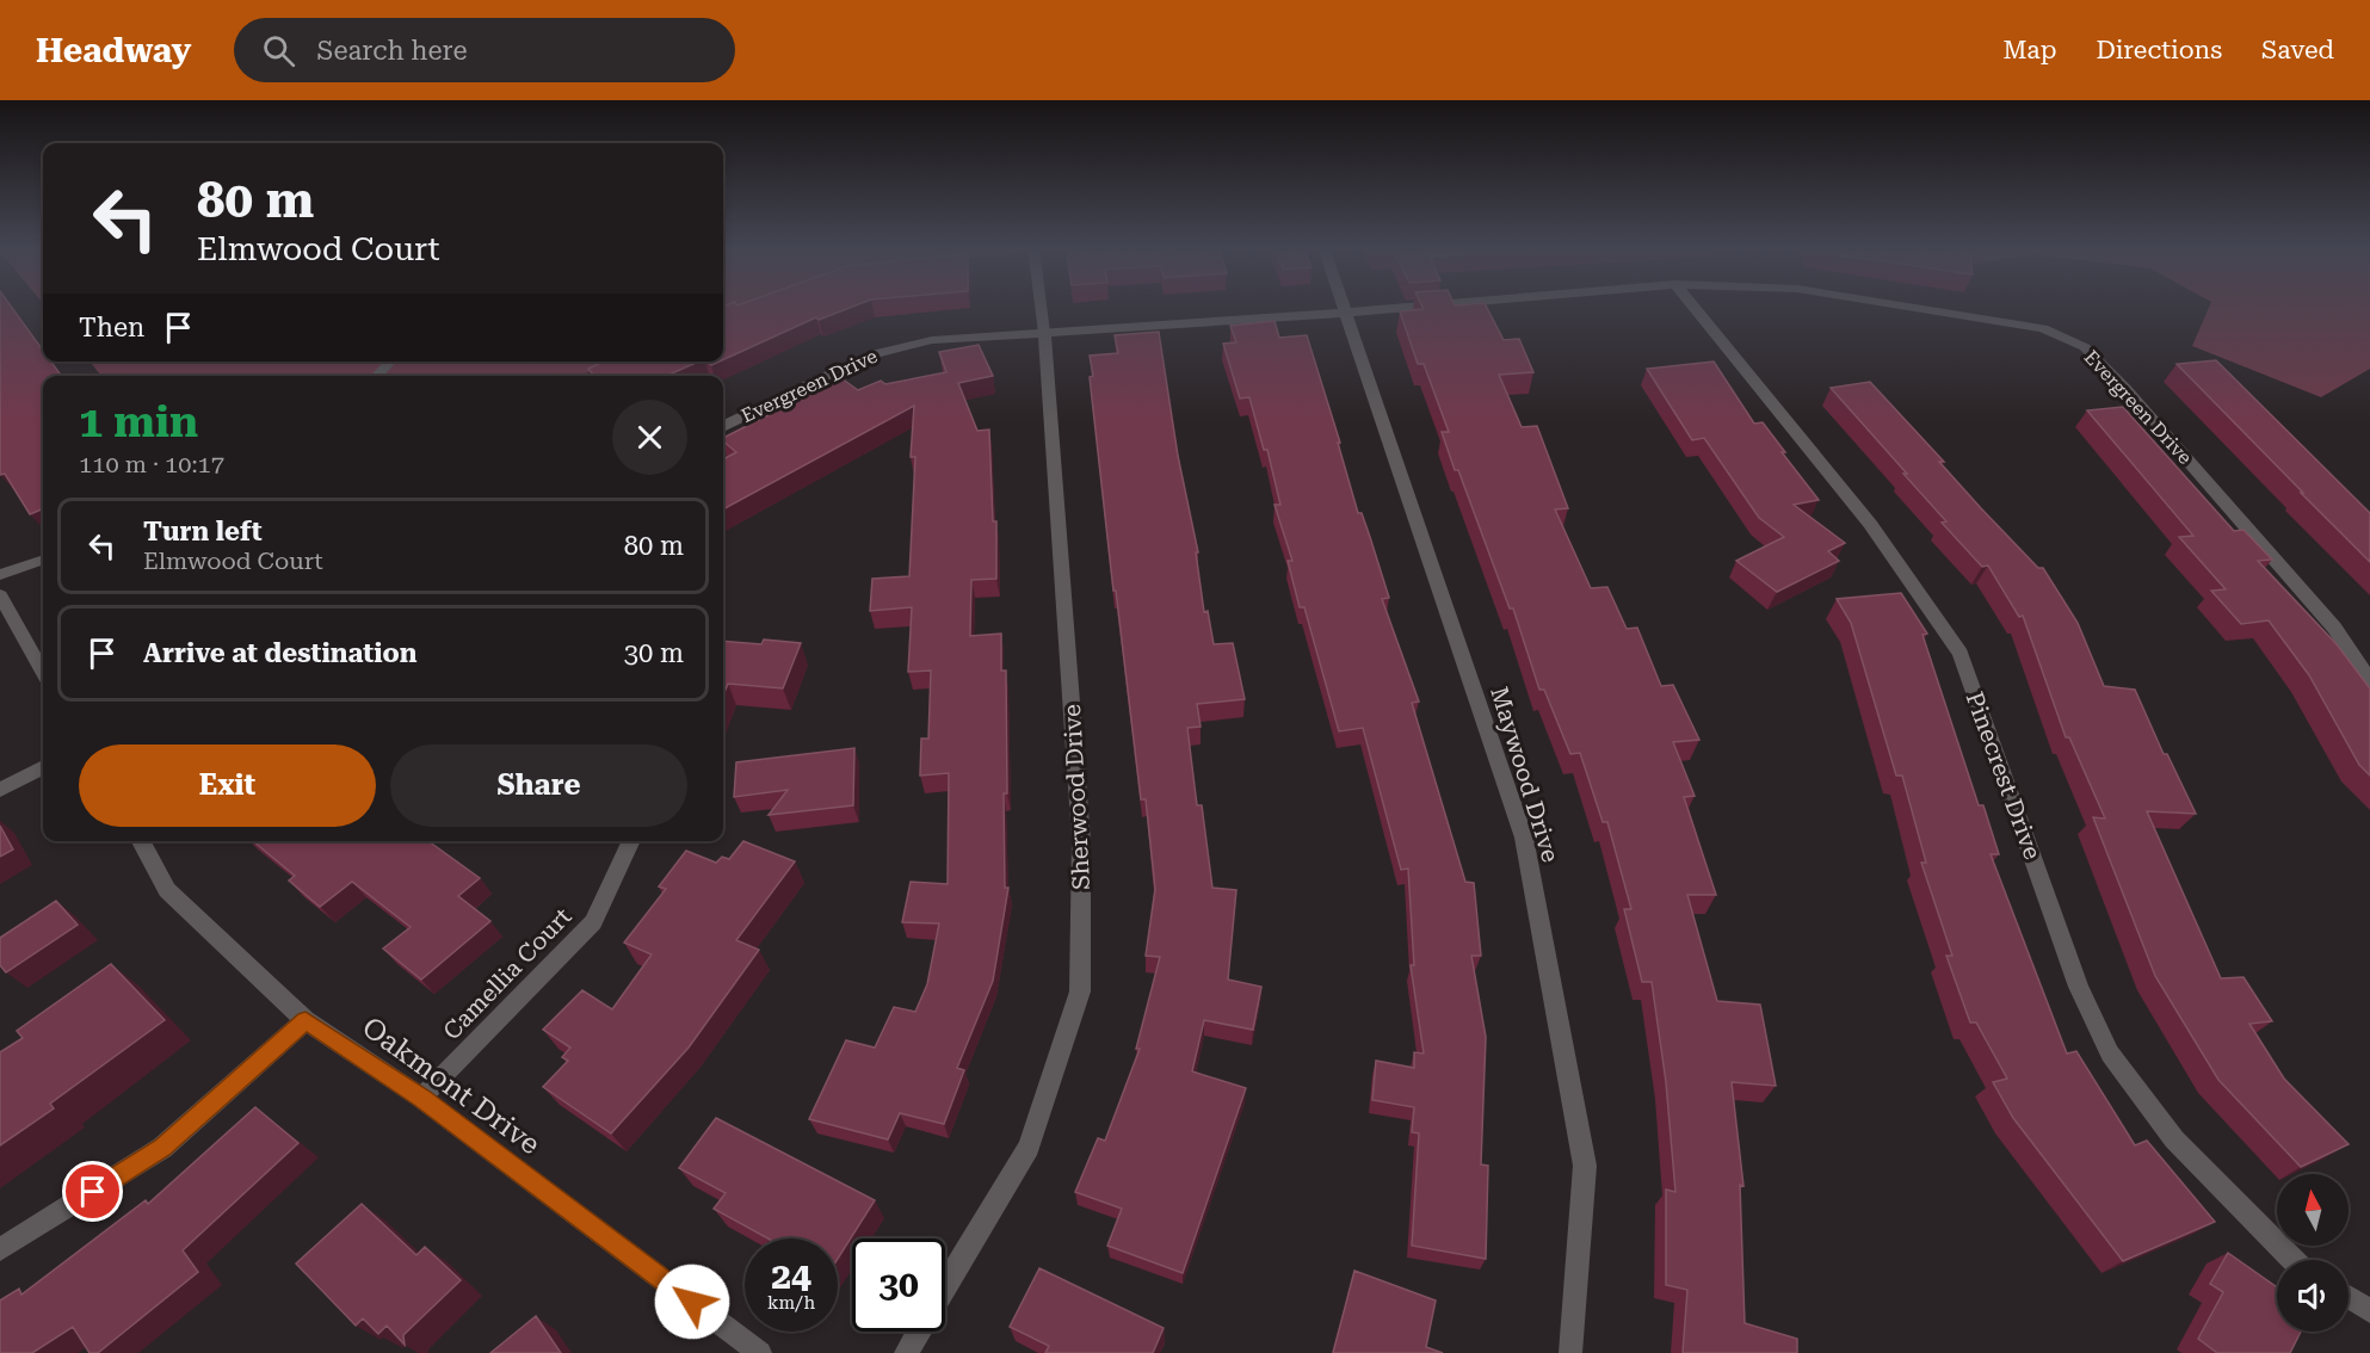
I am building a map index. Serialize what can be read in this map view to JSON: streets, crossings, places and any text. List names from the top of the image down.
{
  "streets": {
    "street": [
      "Evergreen Drive",
      "Maywood Drive",
      "Pinecrest Drive",
      "Sherwood Drive",
      "Camellia Court",
      "Oakmont Drive"
    ]
  },
  "crossings": [
    ["Evergreen Drive", "Maywood Drive"],
    ["Evergreen Drive", "Sherwood Drive"],
    ["Camellia Court", "Oakmont Drive"]
  ],
  "north": "top",
  "page": {
    "header": "Headway",
    "search": "Search here",
    "nav": ["Map", "Directions", "Saved"],
    "turn": ["80 m", "Elmwood Court"],
    "then": "Then",
    "heading": ["1 min", "110 m · 10:17"],
    "list": [
      {
        "name": "Turn left",
        "note": "Elmwood Court",
        "value": "80 m"
      },
      {
        "name": "Arrive at destination",
        "value": "30 m"
      }
    ],
    "buttons": ["Exit", "Share"],
    "speed": "24 km/h",
    "limit": "30"
  }
}
